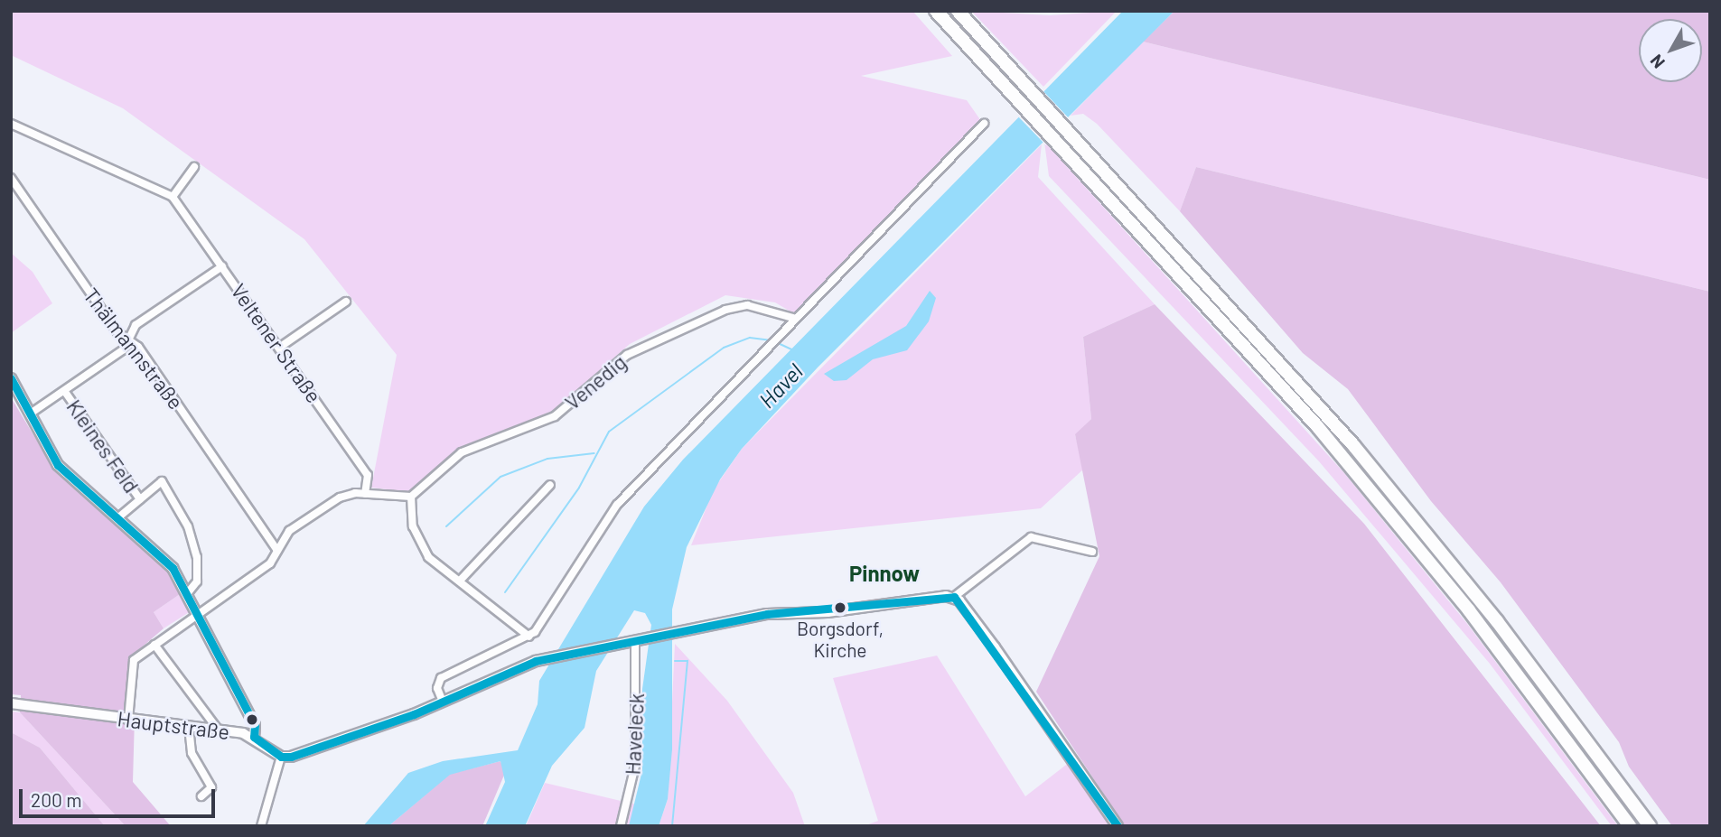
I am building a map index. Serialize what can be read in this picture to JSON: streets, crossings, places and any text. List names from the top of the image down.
{
  "streets": {
    "main road": ["Hauptstraße"],
    "street": [
      "Veltener Straße",
      "Thälmannstraße",
      "Venedig",
      "Kleines Feld",
      "Haveleck"
    ]
  },
  "crossings": [
    ["Veltener Straße", "Kleines Feld"],
    ["Thälmannstraße", "Kleines Feld"]
  ],
  "districts": ["Pinnow"],
  "water": ["Havel"],
  "places": ["Borgsdorf, Kirche"],
  "scale_bar": "200 m",
  "north": "bottom left"
}
